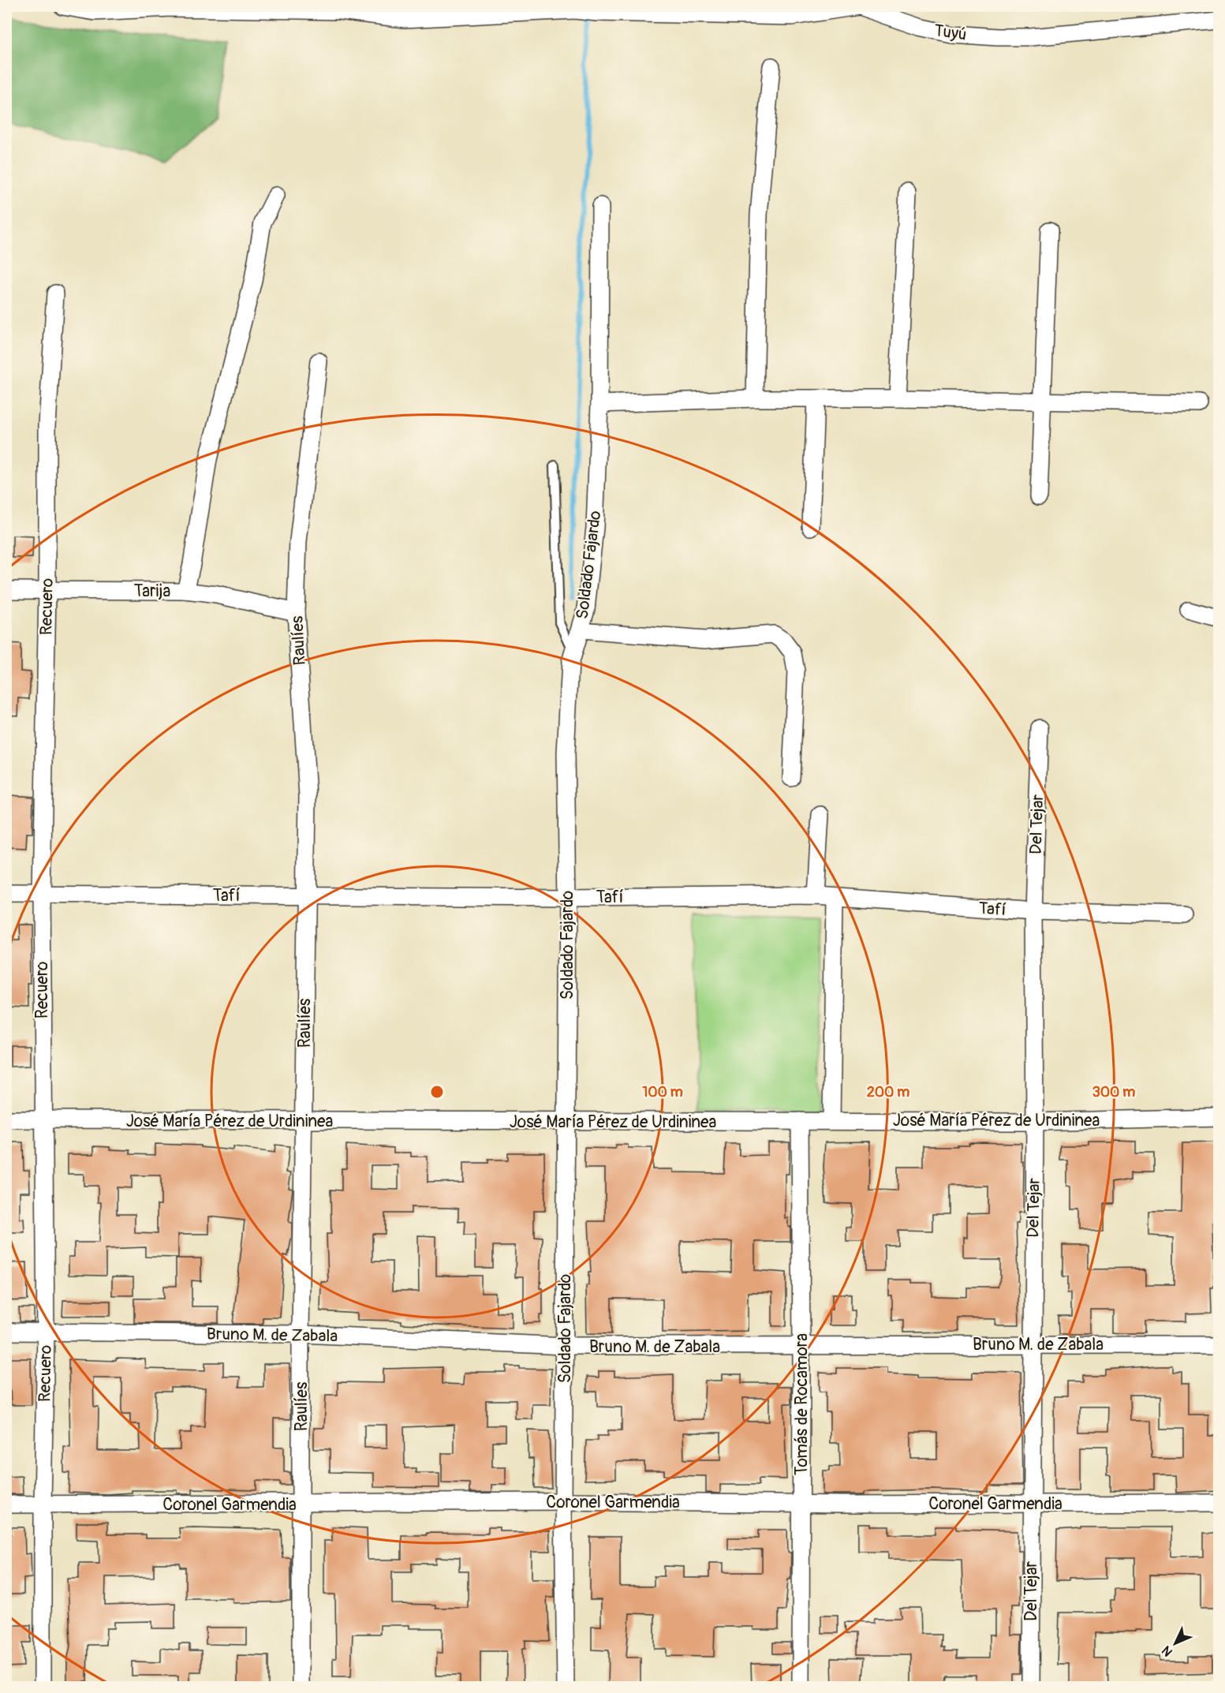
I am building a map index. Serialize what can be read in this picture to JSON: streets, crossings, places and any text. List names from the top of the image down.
{
  "streets": {
    "street": [
      "Tuyú",
      "Soldado Fajardo",
      "Tarija",
      "Recuero",
      "Raulíes",
      "Del Tejar",
      "Tafí",
      "José María Pérez de Urdininea",
      "Bruno M. de Zabala",
      "Tomás de Rocamora",
      "Coronel Garmendia"
    ]
  },
  "crossings": [
    ["Soldado Fajardo", "Tafí"],
    ["Soldado Fajardo", "José María Pérez de Urdininea"],
    ["Soldado Fajardo", "Bruno M. de Zabala"],
    ["Soldado Fajardo", "Coronel Garmendia"],
    ["Tarija", "Recuero"],
    ["Tarija", "Raulíes"],
    ["Recuero", "Tafí"],
    ["Recuero", "José María Pérez de Urdininea"],
    ["Recuero", "Bruno M. de Zabala"],
    ["Recuero", "Coronel Garmendia"],
    ["Raulíes", "Tafí"],
    ["Raulíes", "José María Pérez de Urdininea"],
    ["Raulíes", "Bruno M. de Zabala"],
    ["Raulíes", "Coronel Garmendia"],
    ["Del Tejar", "Tafí"],
    ["Del Tejar", "José María Pérez de Urdininea"],
    ["Del Tejar", "Bruno M. de Zabala"],
    ["Del Tejar", "Coronel Garmendia"],
    ["José María Pérez de Urdininea", "Tomás de Rocamora"],
    ["Bruno M. de Zabala", "Tomás de Rocamora"],
    ["Tomás de Rocamora", "Coronel Garmendia"]
  ],
  "north": "bottom left",
  "rings": ["100 m", "200 m", "300 m"]
}
